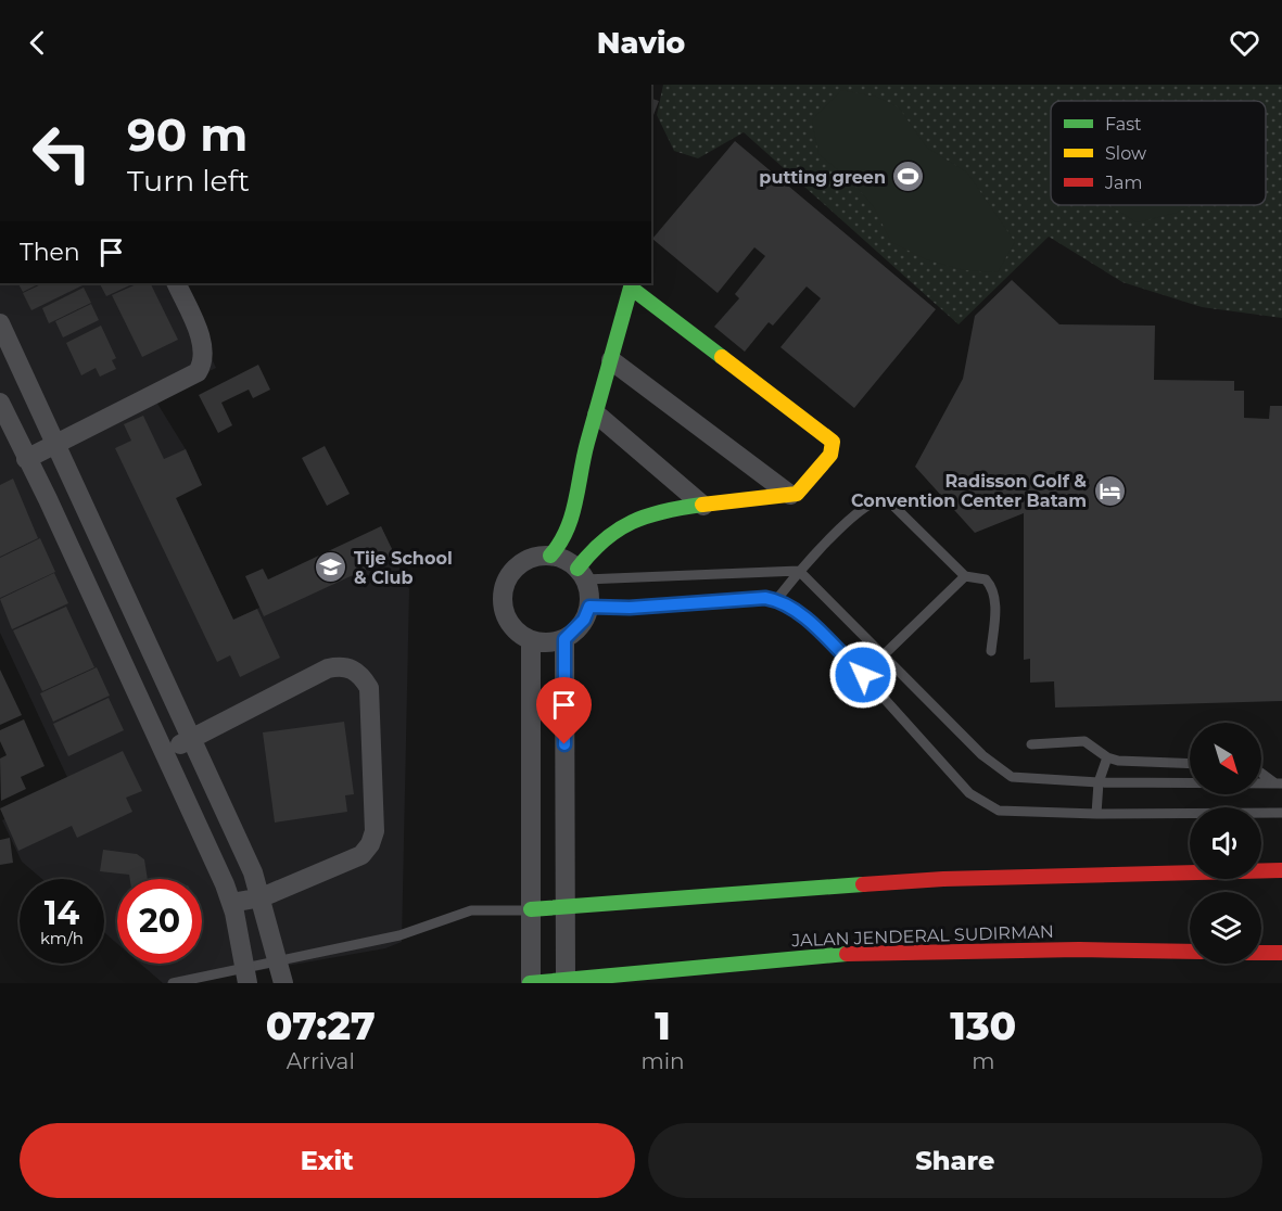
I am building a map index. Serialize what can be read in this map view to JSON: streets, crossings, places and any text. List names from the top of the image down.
{
  "streets": {
    "street": ["JALAN JENDERAL SUDIRMAN"]
  },
  "places": {
    "sports": ["putting green"],
    "hotel": ["Radisson Golf & Convention Center Batam"],
    "school or university": ["Tije School & Club"]
  },
  "legend": ["Fast", "Slow", "Jam"],
  "north": "bottom right",
  "page": {
    "header": "Navio",
    "turn": ["90 m", "Turn left"],
    "then": "Then",
    "speed": "14 km/h",
    "limit": "20",
    "eta": [
      "07:27",
      "Arrival",
      "1",
      "min",
      "130",
      "m"
    ],
    "buttons": ["Exit", "Share"]
  }
}
